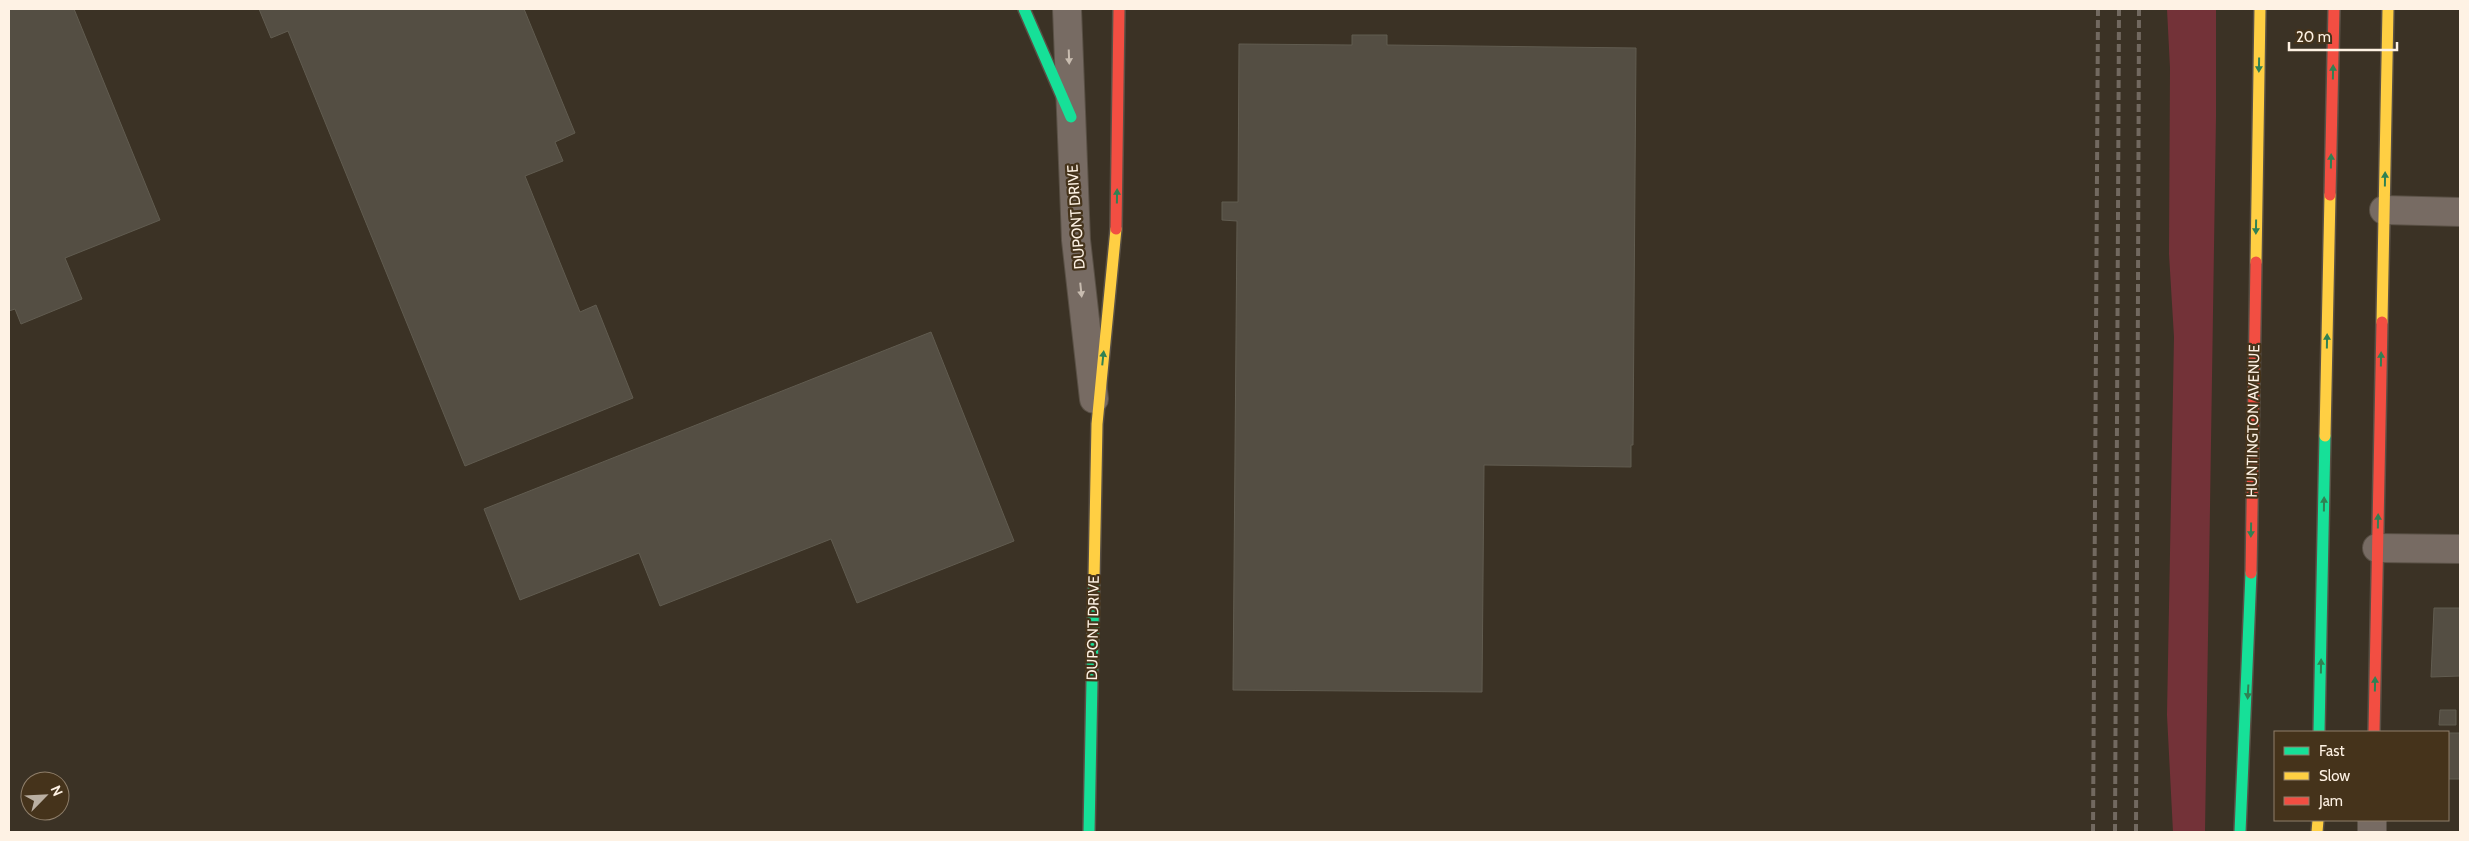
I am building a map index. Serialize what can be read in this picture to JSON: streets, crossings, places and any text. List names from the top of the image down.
{
  "streets": {
    "street": ["DUPONT DRIVE", "HUNTINGTON AVENUE"]
  },
  "legend": ["Fast", "Slow", "Jam"],
  "scale_bar": "20 m",
  "north": "top right"
}
